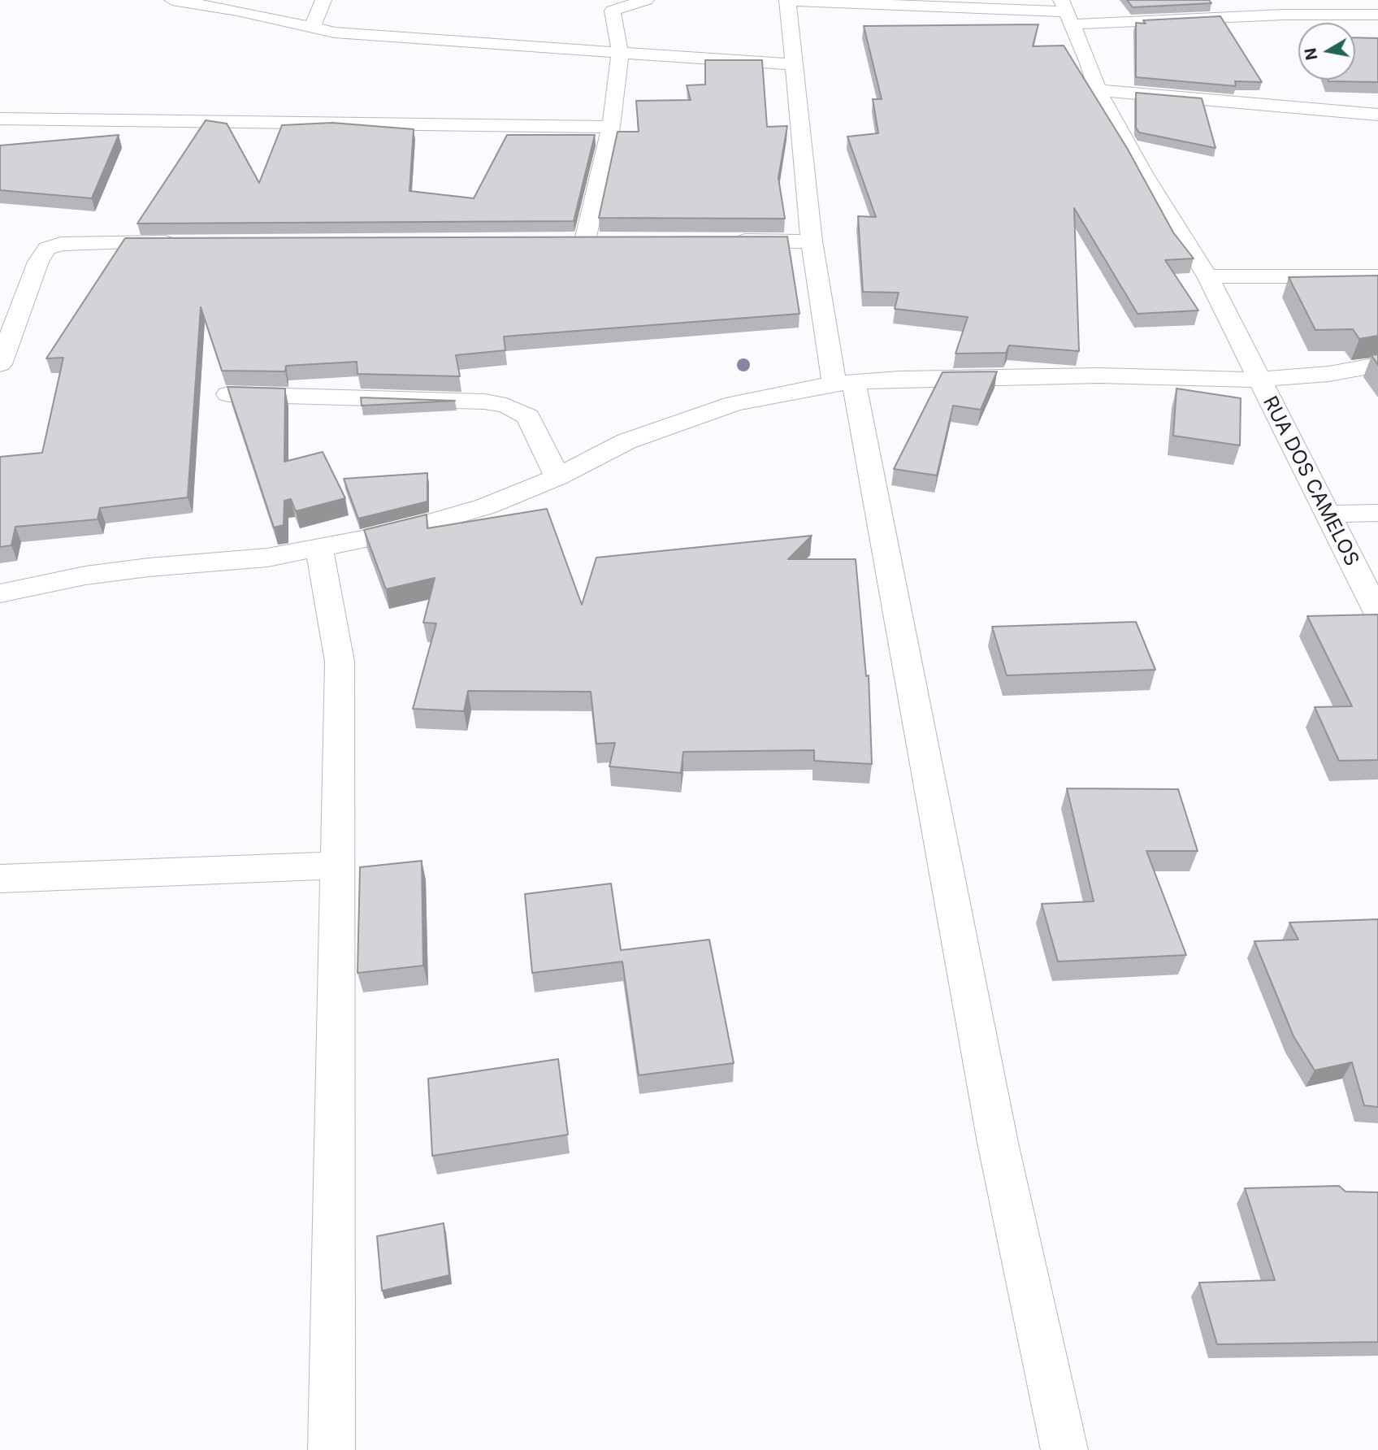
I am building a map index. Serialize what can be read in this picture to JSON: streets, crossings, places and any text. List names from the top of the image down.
{
  "streets": {
    "street": ["RUA DOS CAMELOS"]
  },
  "north": "left"
}
